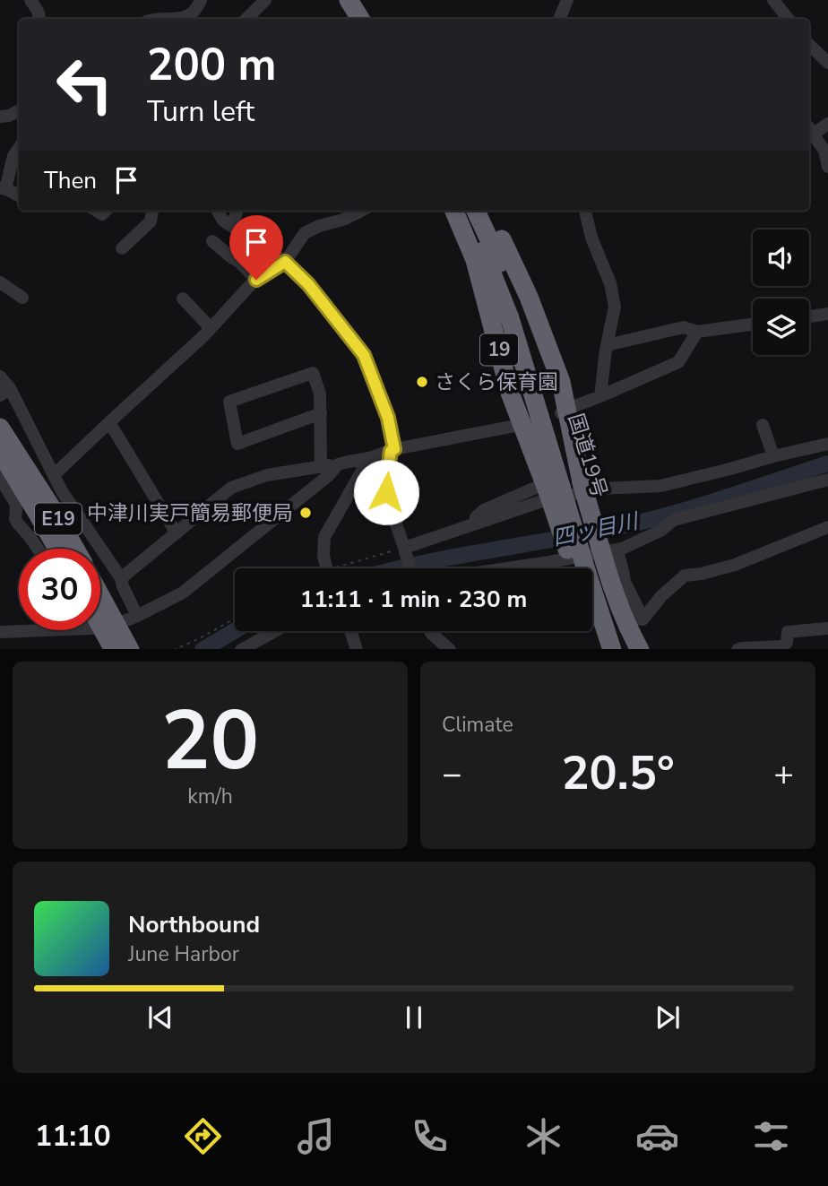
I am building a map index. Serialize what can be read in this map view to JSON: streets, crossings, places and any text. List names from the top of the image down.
{
  "streets": {
    "highway": ["19", "国道19号", "E19"]
  },
  "crossings": [
    ["19", "国道19号"]
  ],
  "water": ["四ッ目川"],
  "places": ["さくら保育園", "中津川実戸簡易郵便局"],
  "page": {
    "turn": ["200 m", "Turn left"],
    "then": "Then",
    "limit": "30",
    "trip": "11:11 · 1 min · 230 m",
    "tile": [
      ["20", "km/h"],
      "Climate"
    ],
    "heat": ["−", "20.5°", "+"],
    "song": ["Northbound", "June Harbor"],
    "tabs": "11:10"
  }
}
